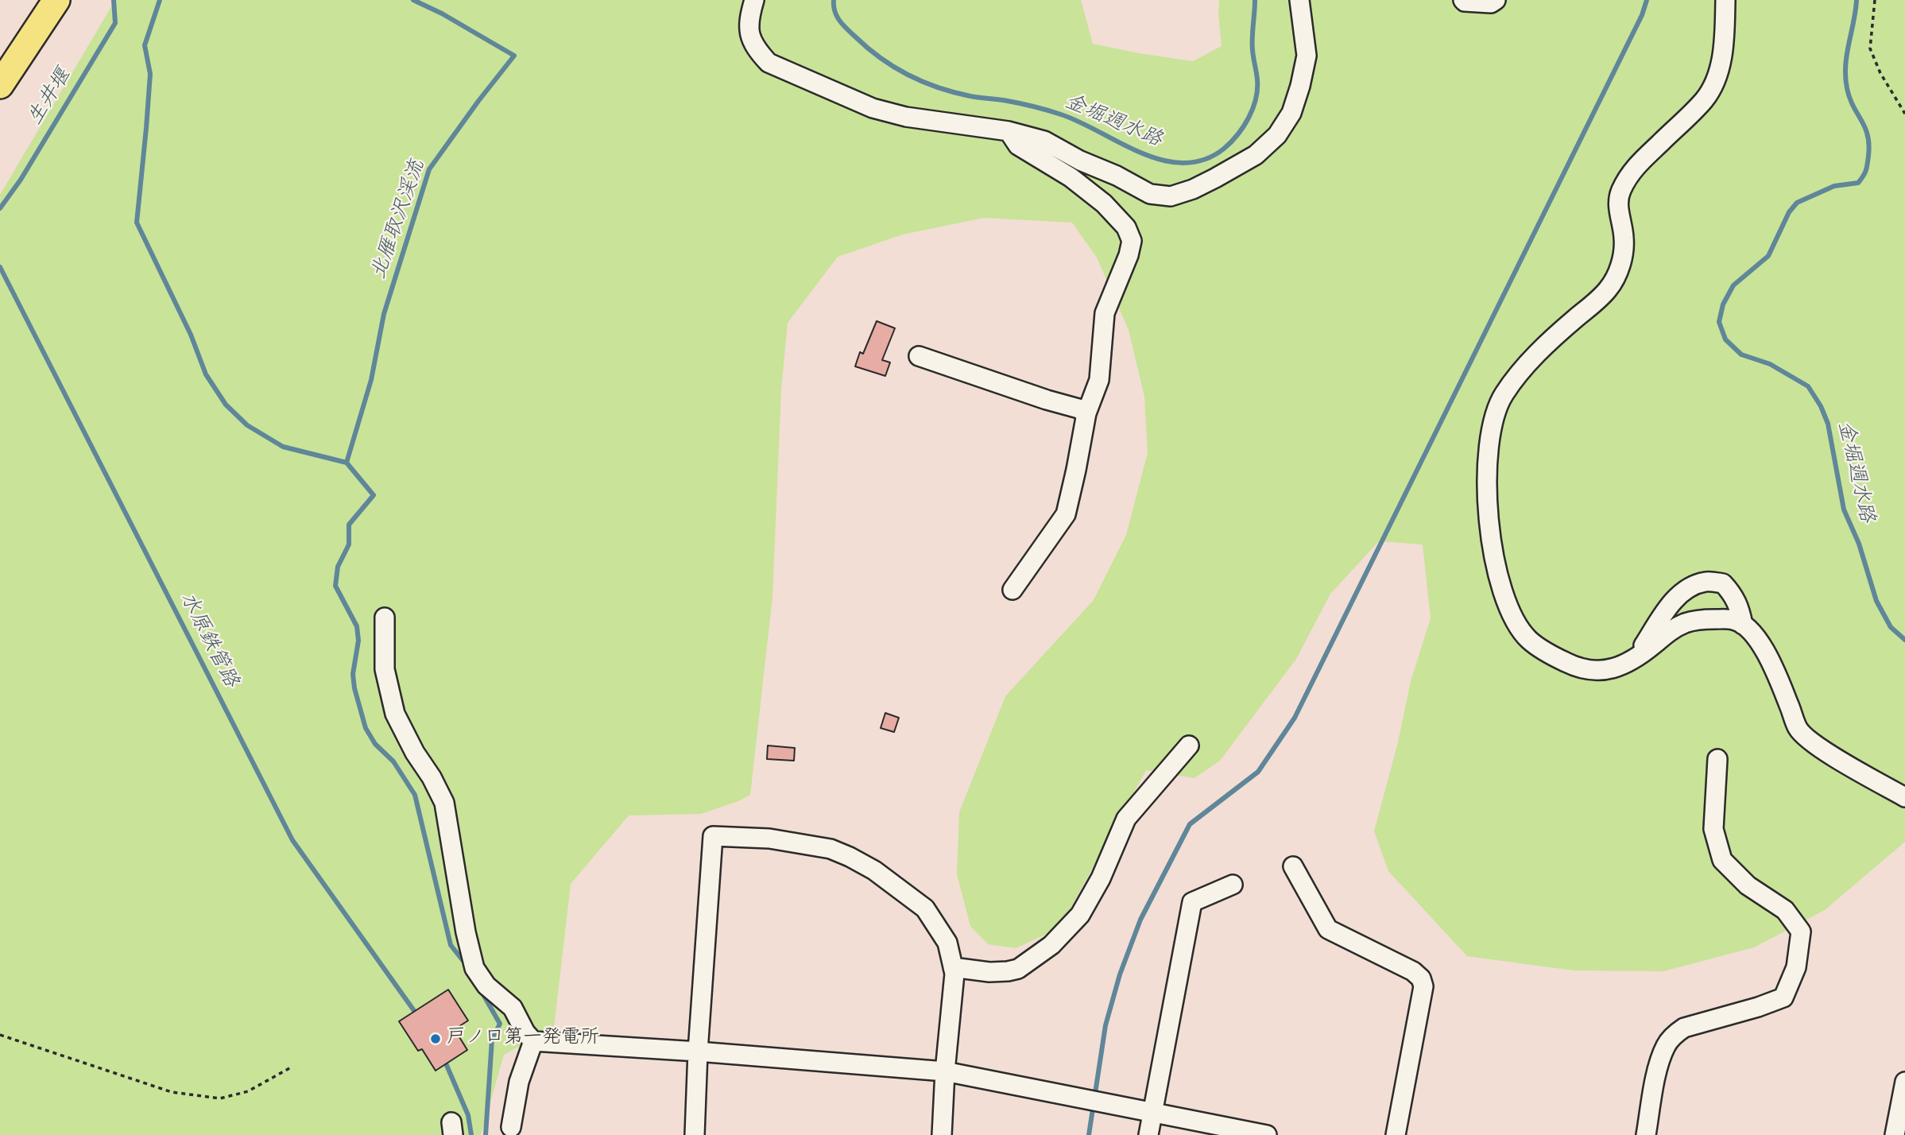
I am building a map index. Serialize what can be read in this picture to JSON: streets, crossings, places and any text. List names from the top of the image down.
{
  "water": [
    "生井堰",
    "金堀週水路",
    "北雁取沢渓流",
    "水原鉄管路"
  ],
  "places": ["戸ノ口第一発電所"]
}
